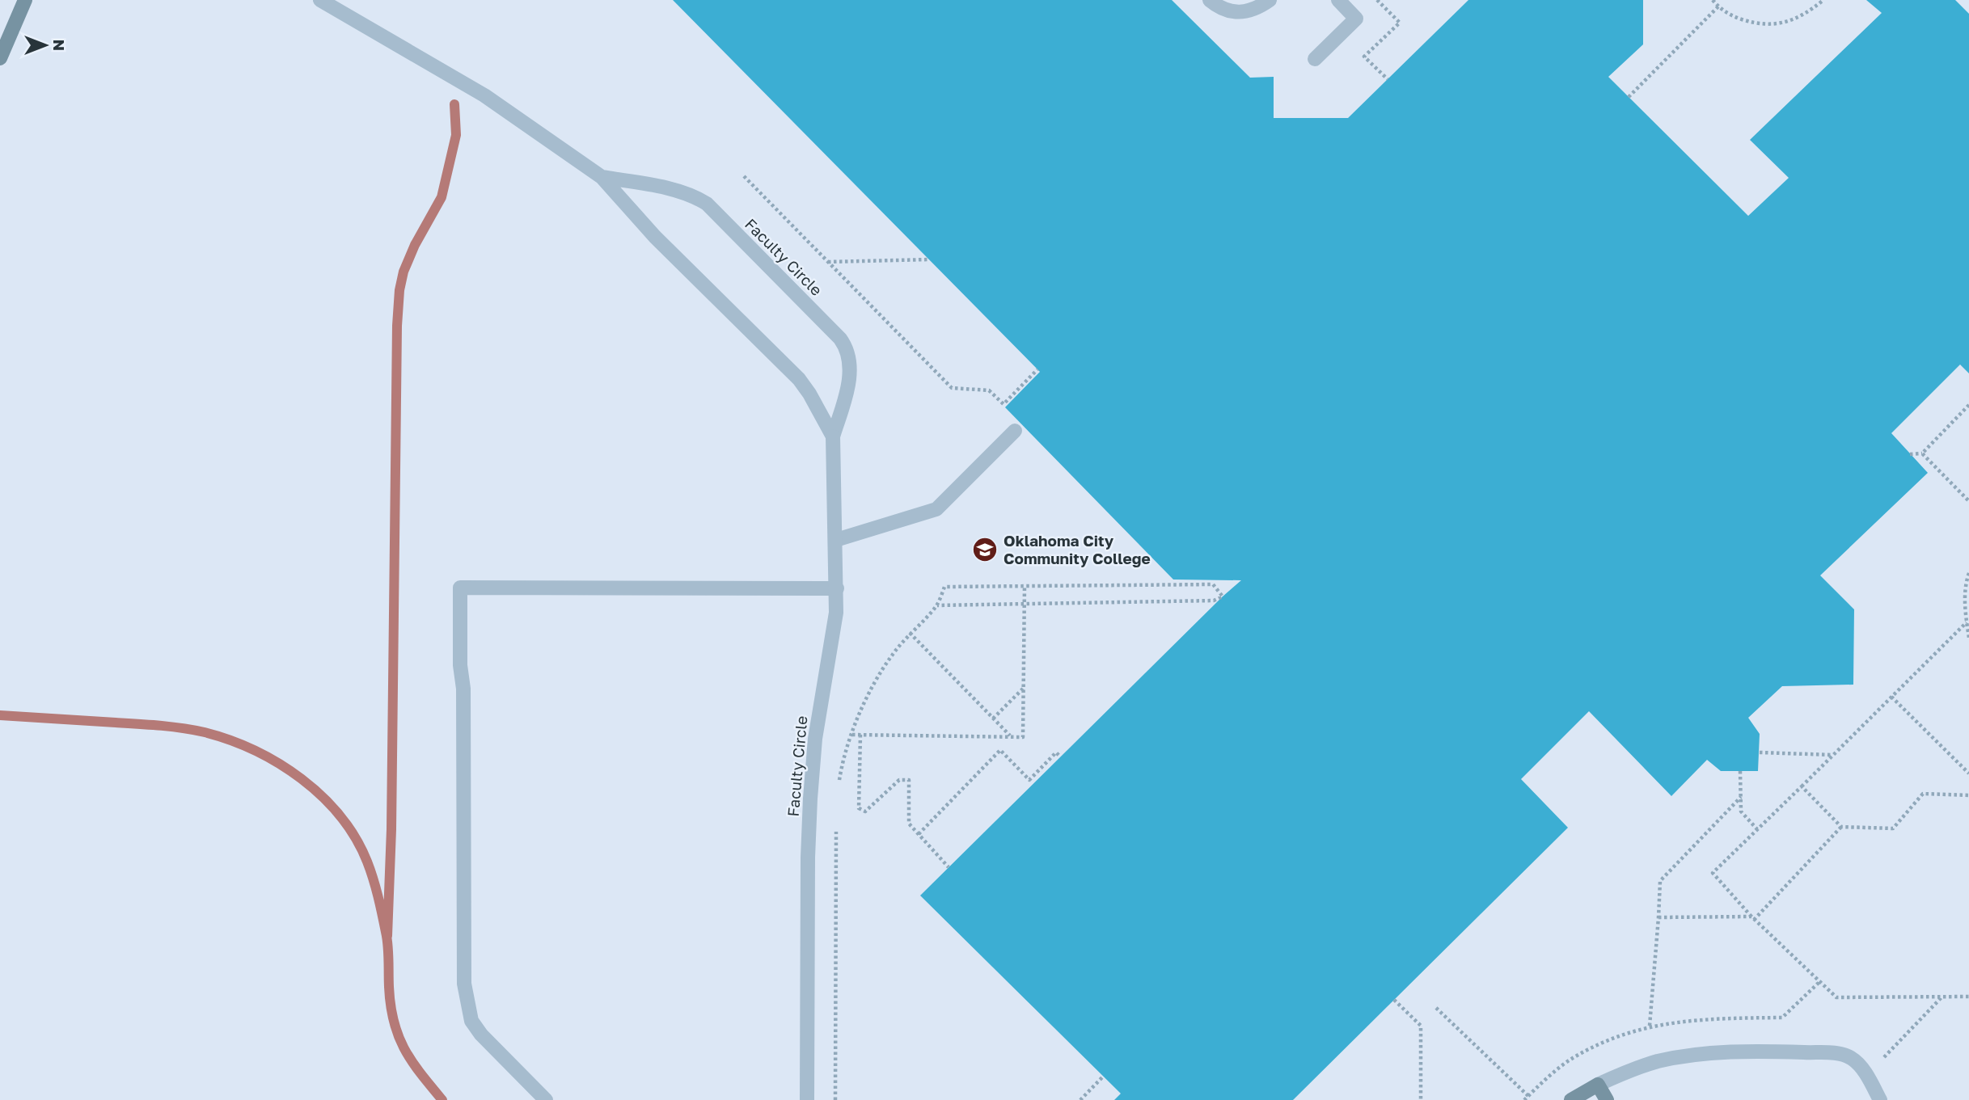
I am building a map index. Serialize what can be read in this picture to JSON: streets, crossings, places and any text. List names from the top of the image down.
{
  "streets": {
    "street": ["Faculty Circle"]
  },
  "places": {
    "school or university": ["Oklahoma City Community College"]
  },
  "north": "right"
}
